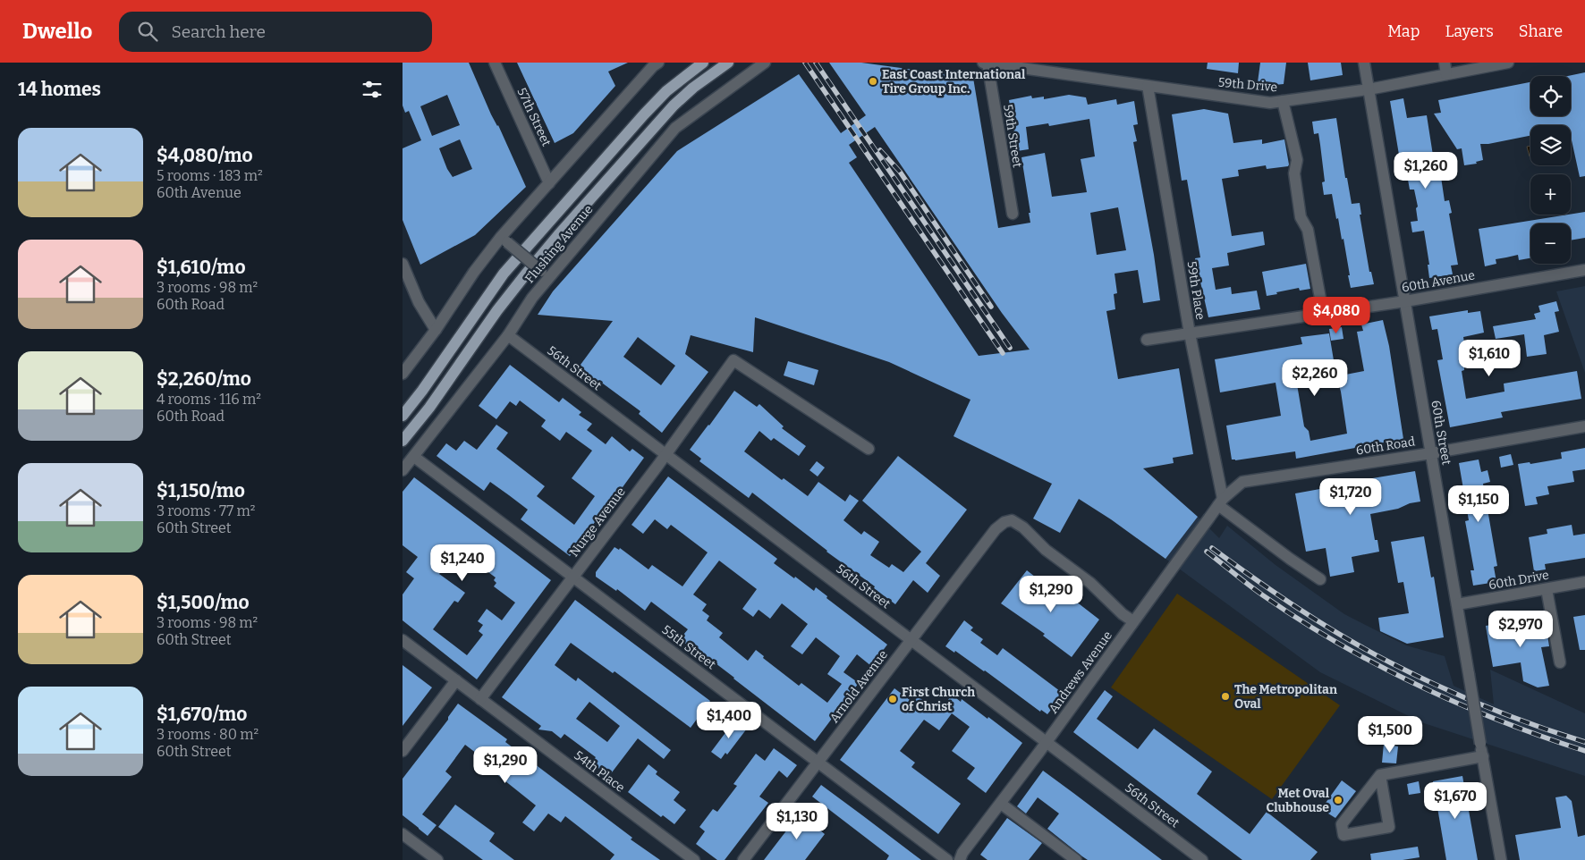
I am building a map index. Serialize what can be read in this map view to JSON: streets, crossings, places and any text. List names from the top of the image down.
{
  "streets": {
    "main road": ["Flushing Avenue"],
    "street": [
      "59th Drive",
      "57th Street",
      "59th Street",
      "60th Avenue",
      "59th Place",
      "56th Street",
      "60th Street",
      "60th Road",
      "Nurge Avenue",
      "60th Drive",
      "55th Street",
      "Andrews Avenue",
      "Arnold Avenue",
      "54th Place"
    ]
  },
  "crossings": [
    ["59th Drive", "59th Street"],
    ["59th Drive", "59th Place"],
    ["59th Drive", "60th Street"],
    ["Flushing Avenue", "56th Street"],
    ["Flushing Avenue", "55th Street"],
    ["60th Avenue", "59th Place"],
    ["60th Avenue", "60th Street"],
    ["59th Place", "60th Road"],
    ["59th Place", "Andrews Avenue"],
    ["56th Street", "Nurge Avenue"],
    ["56th Street", "Andrews Avenue"],
    ["56th Street", "Arnold Avenue"],
    ["60th Street", "60th Road"],
    ["60th Street", "60th Drive"],
    ["60th Road", "Andrews Avenue"],
    ["Nurge Avenue", "55th Street"],
    ["Nurge Avenue", "54th Place"],
    ["55th Street", "Arnold Avenue"],
    ["Andrews Avenue", "Arnold Avenue"]
  ],
  "places": [
    "East Coast International Tire Group Inc.",
    "The Metropolitan Oval",
    "First Church of Christ",
    "Met Oval Clubhouse"
  ],
  "page": {
    "header": "Dwello",
    "search": "Search here",
    "nav": ["Map", "Layers", "Share"],
    "heading": "14 homes",
    "map_buttons": ["+", "−"],
    "list": [
      {
        "name": "$4,080/mo",
        "note": "5 rooms · 183 m² · 60th Avenue"
      },
      {
        "name": "$1,610/mo",
        "note": "3 rooms · 98 m² · 60th Road"
      },
      {
        "name": "$2,260/mo",
        "note": "4 rooms · 116 m² · 60th Road"
      },
      {
        "name": "$1,150/mo",
        "note": "3 rooms · 77 m² · 60th Street"
      },
      {
        "name": "$1,500/mo",
        "note": "3 rooms · 98 m² · 60th Street"
      },
      {
        "name": "$1,670/mo",
        "note": "3 rooms · 80 m² · 60th Street"
      }
    ],
    "price": [
      "$1,260",
      "$4,080",
      "$1,610",
      "$2,260",
      "$1,720",
      "$1,150",
      "$1,240",
      "$1,290",
      "$2,970",
      "$1,400",
      "$1,500",
      "$1,290",
      "$1,670",
      "$1,130"
    ]
  }
}
